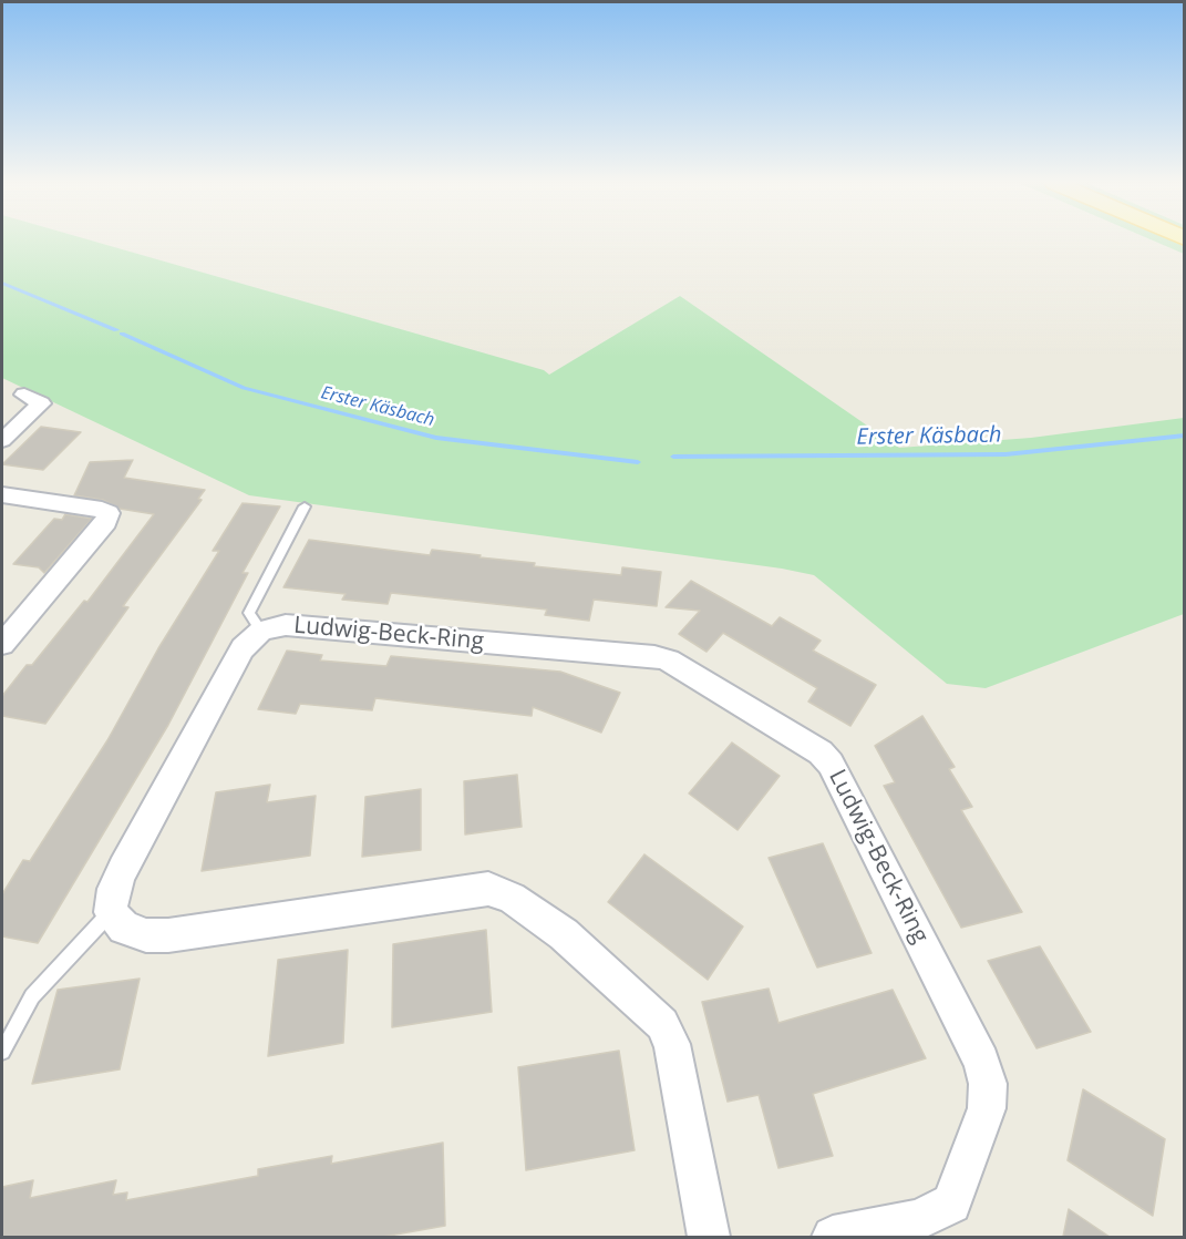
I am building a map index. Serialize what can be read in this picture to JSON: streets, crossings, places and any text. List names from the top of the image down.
{
  "streets": {
    "street": ["Ludwig-Beck-Ring"]
  },
  "water": ["Erster Käsbach"]
}
